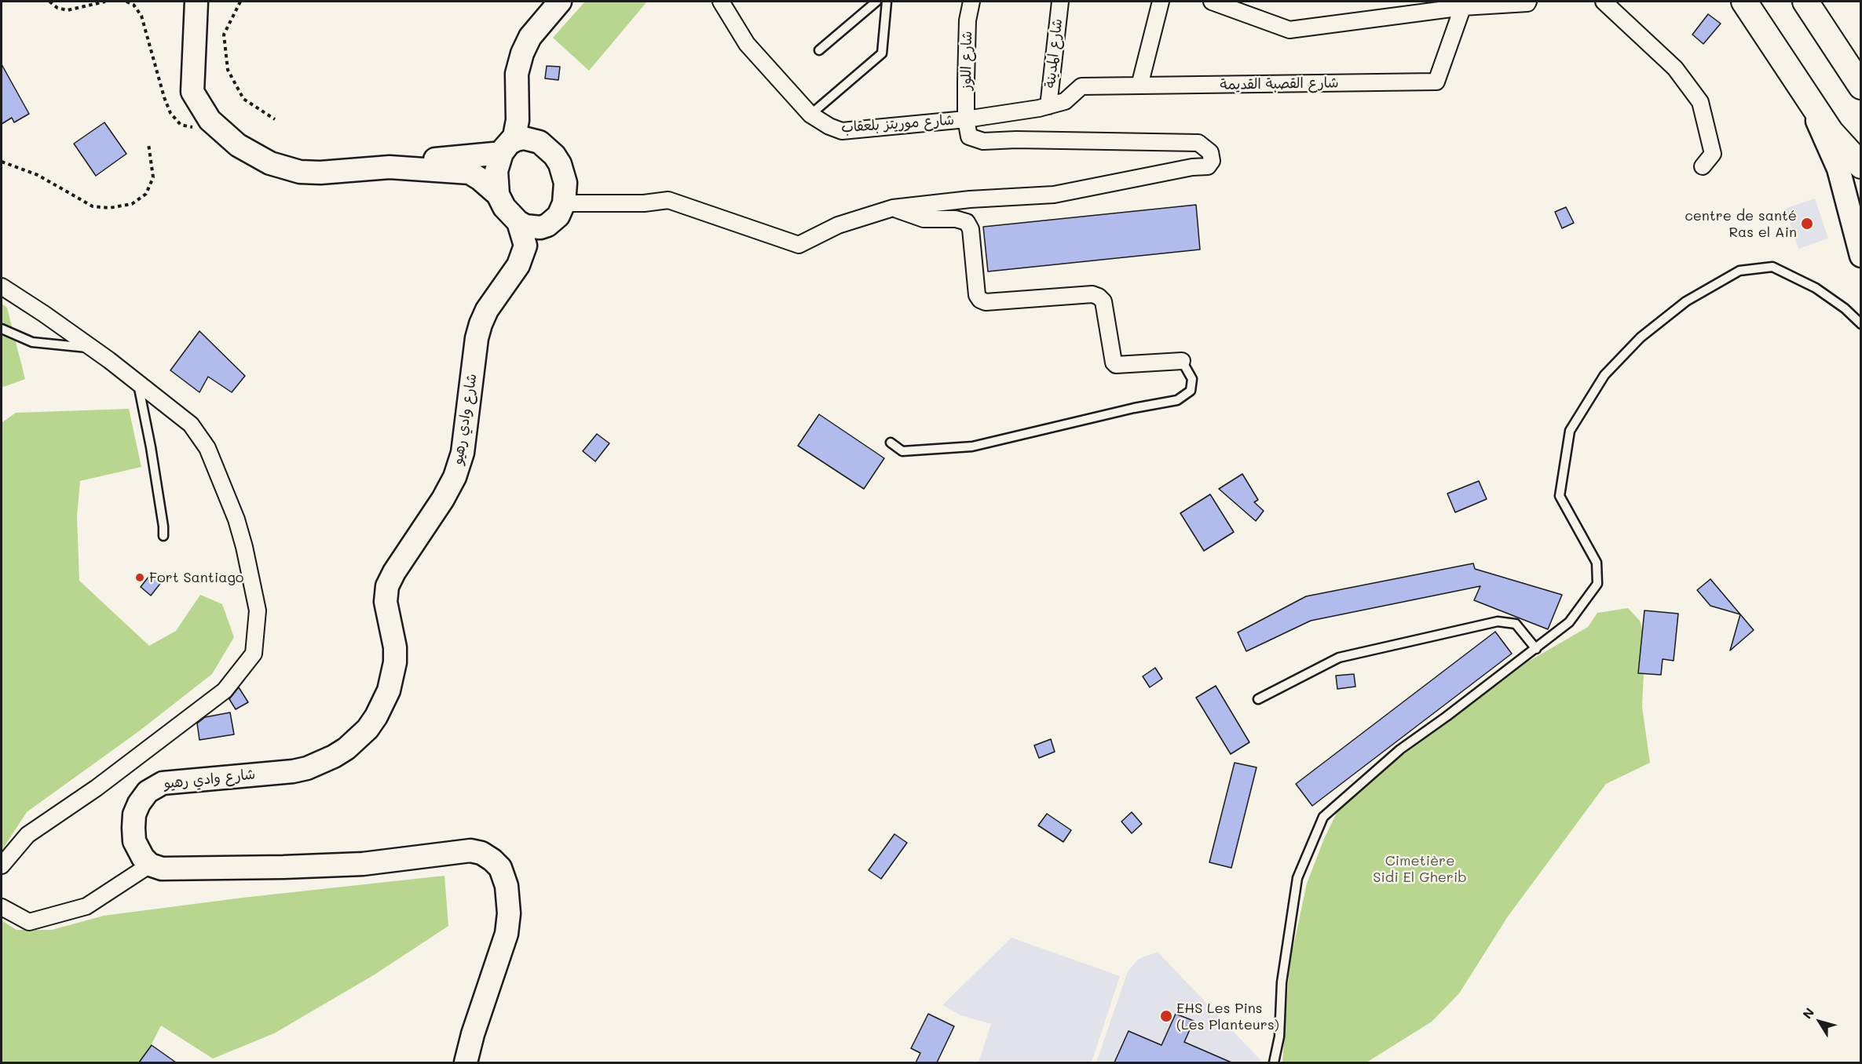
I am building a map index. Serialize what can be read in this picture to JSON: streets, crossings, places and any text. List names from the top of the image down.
{
  "streets": {
    "street": [
      "شارع المدينة",
      "شارع اللوز",
      "شارع القصبة القديمة",
      "شارع موريتز بلعقاب",
      "شارع وادي رهيو"
    ]
  },
  "crossings": [
    ["شارع المدينة", "شارع القصبة القديمة"],
    ["شارع المدينة", "شارع موريتز بلعقاب"],
    ["شارع اللوز", "شارع موريتز بلعقاب"],
    ["شارع القصبة القديمة", "شارع موريتز بلعقاب"]
  ],
  "parks": ["Cimetière Sidi El Gherib"],
  "places": ["centre de santé Ras el Ain", "Fort Santiago", "EHS Les Pins (Les Planteurs)"],
  "north": "top left"
}
